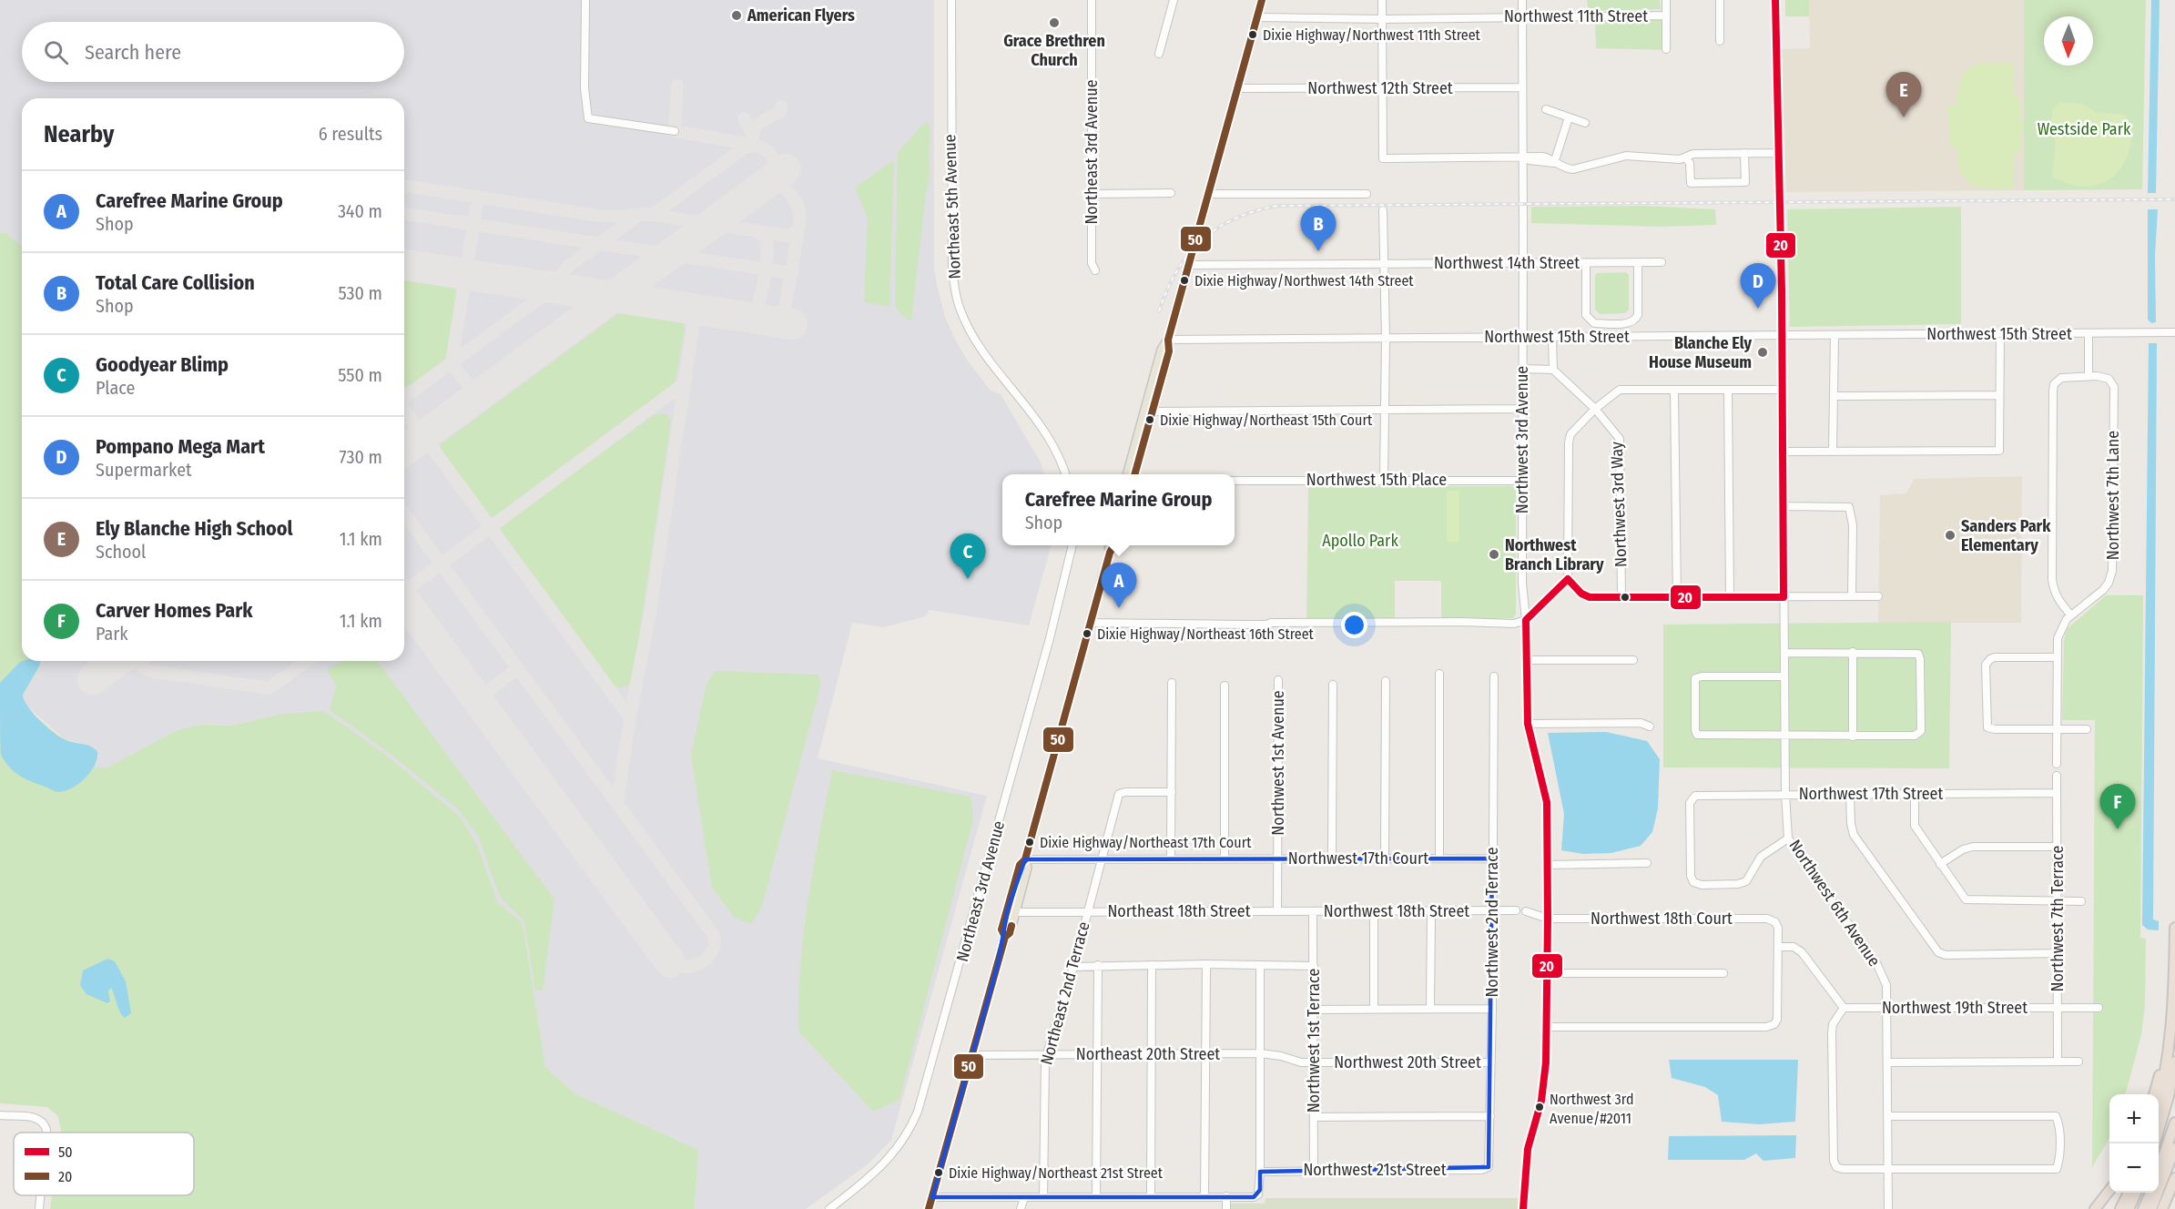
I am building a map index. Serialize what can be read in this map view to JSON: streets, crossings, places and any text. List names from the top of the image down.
{
  "streets": {
    "street": [
      "Northwest 11th Street",
      "Northwest 12th Street",
      "Northeast 3rd Avenue",
      "Northeast 5th Avenue",
      "Northwest 14th Street",
      "Northwest 15th Street",
      "Northwest 3rd Avenue",
      "Northwest 15th Place",
      "Northwest 7th Lane",
      "Northwest 3rd Way",
      "Northwest 1st Avenue",
      "Northwest 17th Street",
      "Northwest 17th Court",
      "Northwest 6th Avenue",
      "Northeast 18th Street",
      "Northwest 18th Street",
      "Northwest 18th Court",
      "Northwest 7th Terrace",
      "Northwest 2nd Terrace",
      "Northeast 2nd Terrace",
      "Northwest 19th Street",
      "Northwest 1st Terrace",
      "Northeast 20th Street",
      "Northwest 20th Street",
      "Northwest 21st Street"
    ]
  },
  "crossings": [
    ["Northwest 11th Street", "Northwest 3rd Avenue"],
    ["Northwest 12th Street", "Northwest 3rd Avenue"],
    ["Northwest 14th Street", "Northwest 3rd Avenue"],
    ["Northwest 15th Street", "Northwest 3rd Avenue"],
    ["Northwest 3rd Avenue", "Northwest 15th Place"],
    ["Northwest 3rd Avenue", "Northwest 18th Court"],
    ["Northwest 1st Avenue", "Northwest 17th Court"],
    ["Northwest 1st Avenue", "Northeast 18th Street"],
    ["Northwest 1st Avenue", "Northwest 18th Street"],
    ["Northwest 17th Street", "Northwest 6th Avenue"],
    ["Northwest 17th Street", "Northwest 7th Terrace"],
    ["Northwest 17th Court", "Northwest 2nd Terrace"],
    ["Northwest 17th Court", "Northeast 2nd Terrace"],
    ["Northwest 6th Avenue", "Northwest 19th Street"],
    ["Northeast 18th Street", "Northwest 18th Street"],
    ["Northeast 18th Street", "Northeast 2nd Terrace"],
    ["Northwest 18th Street", "Northwest 2nd Terrace"],
    ["Northwest 18th Street", "Northwest 1st Terrace"],
    ["Northwest 7th Terrace", "Northwest 19th Street"],
    ["Northwest 2nd Terrace", "Northwest 20th Street"],
    ["Northwest 2nd Terrace", "Northwest 21st Street"],
    ["Northeast 2nd Terrace", "Northeast 20th Street"],
    ["Northwest 1st Terrace", "Northwest 20th Street"],
    ["Northwest 1st Terrace", "Northwest 21st Street"],
    ["Northeast 20th Street", "Northwest 20th Street"]
  ],
  "parks": ["Westside Park", "Apollo Park"],
  "places": [
    "American Flyers",
    "Grace Brethren Church",
    "Dixie Highway/Northwest 11th Street",
    "Dixie Highway/Northwest 14th Street",
    "Blanche Ely House Museum",
    "Dixie Highway/Northeast 15th Court",
    "Sanders Park Elementary",
    "Northwest Branch Library",
    "Dixie Highway/Northeast 16th Street",
    "Dixie Highway/Northeast 17th Court",
    "Northwest 3rd Avenue/#2011",
    "Dixie Highway/Northeast 21st Street"
  ],
  "lines": ["transit line 20", "transit line 50"],
  "legend": ["50", "20"],
  "north": "bottom",
  "page": {
    "search": "Search here",
    "pins": [
      "E",
      "B",
      "D",
      "C",
      "A",
      "F"
    ],
    "heading": ["Nearby", "6 results"],
    "list": [
      {
        "mark": "A",
        "name": "Carefree Marine Group",
        "note": "Shop",
        "value": "340 m"
      },
      {
        "mark": "B",
        "name": "Total Care Collision",
        "note": "Shop",
        "value": "530 m"
      },
      {
        "mark": "C",
        "name": "Goodyear Blimp",
        "note": "Place",
        "value": "550 m"
      },
      {
        "mark": "D",
        "name": "Pompano Mega Mart",
        "note": "Supermarket",
        "value": "730 m"
      },
      {
        "mark": "E",
        "name": "Ely Blanche High School",
        "note": "School",
        "value": "1.1 km"
      },
      {
        "mark": "F",
        "name": "Carver Homes Park",
        "note": "Park",
        "value": "1.1 km"
      }
    ],
    "popup": ["Carefree Marine Group", "Shop"],
    "map_buttons": ["+", "−"]
  }
}
